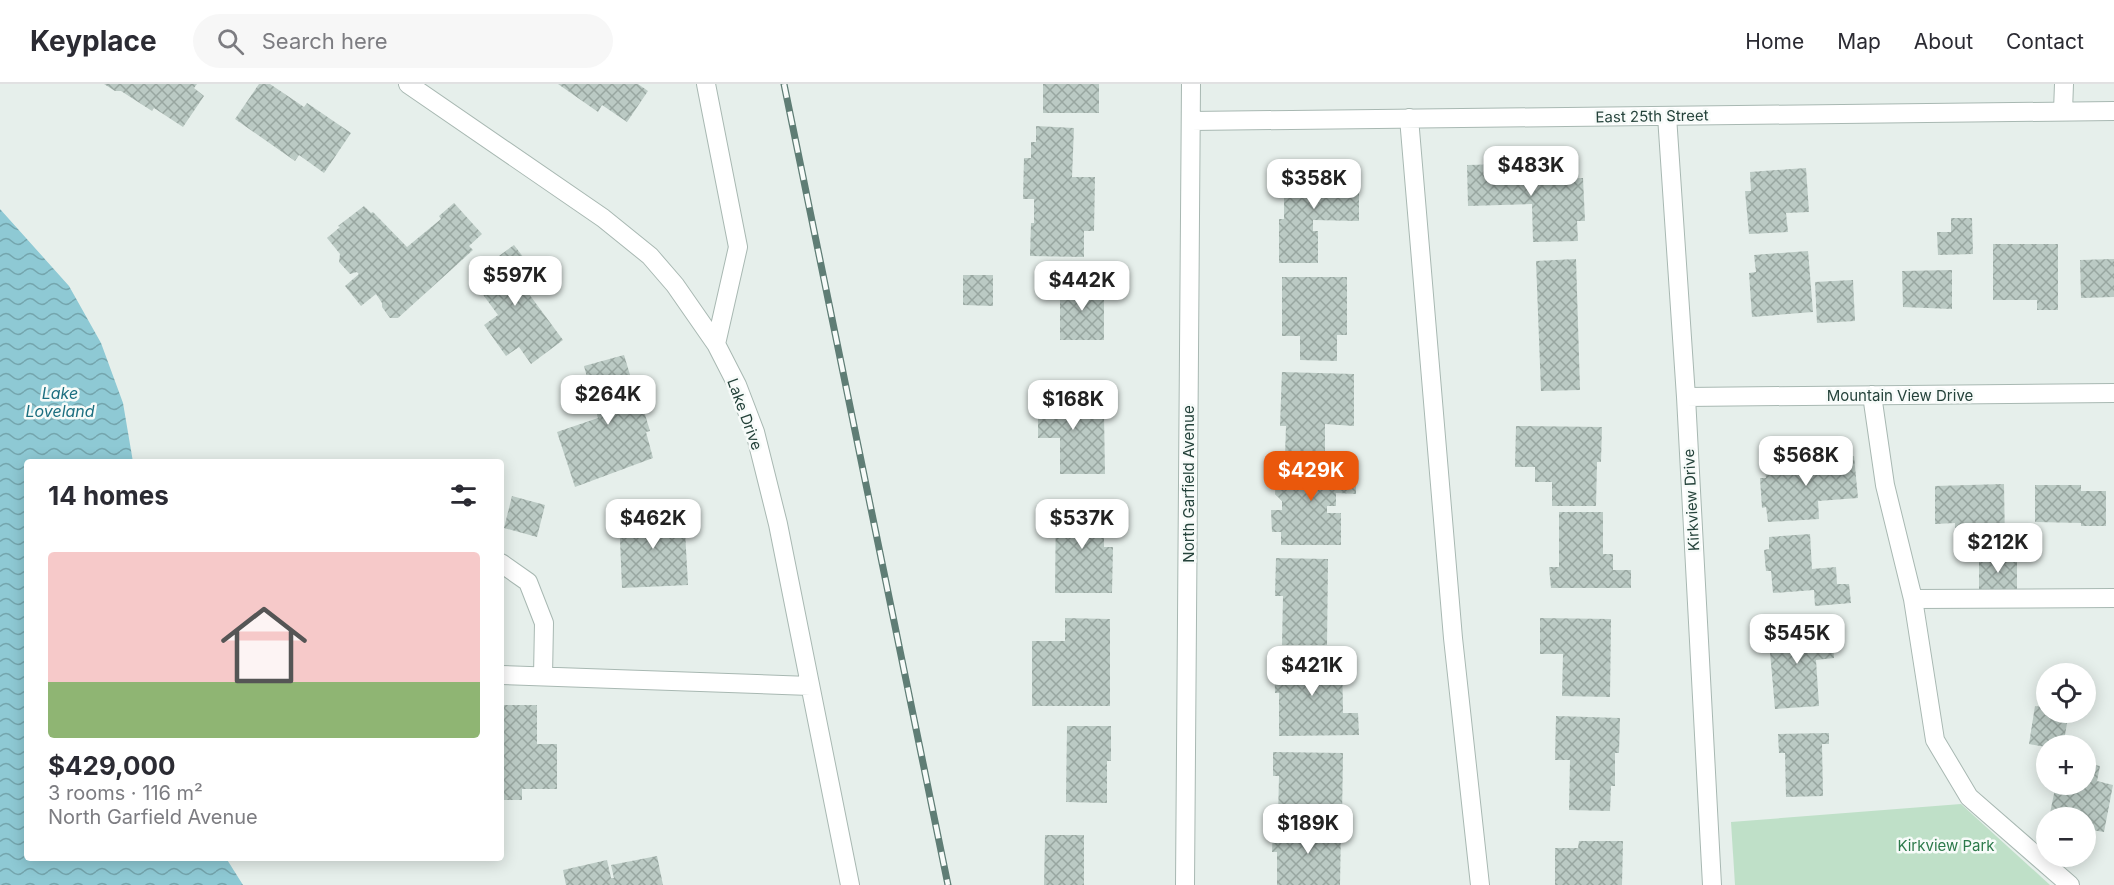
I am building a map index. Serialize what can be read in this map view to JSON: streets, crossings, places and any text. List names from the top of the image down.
{
  "streets": {
    "street": [
      "East 25th Street",
      "Mountain View Drive",
      "Lake Drive",
      "North Garfield Avenue",
      "Kirkview Drive"
    ]
  },
  "crossings": [
    ["East 25th Street", "North Garfield Avenue"],
    ["East 25th Street", "Kirkview Drive"],
    ["Mountain View Drive", "Kirkview Drive"]
  ],
  "water": ["Lake Loveland"],
  "parks": ["Kirkview Park"],
  "page": {
    "header": "Keyplace",
    "search": "Search here",
    "nav": [
      "Home",
      "Map",
      "About",
      "Contact"
    ],
    "price": [
      "$483K",
      "$358K",
      "$597K",
      "$442K",
      "$264K",
      "$168K",
      "$568K",
      "$429K",
      "$462K",
      "$537K",
      "$212K",
      "$545K",
      "$421K",
      "$189K"
    ],
    "heading": "14 homes",
    "list": [
      {
        "name": "$429,000",
        "note": "3 rooms · 116 m² · North Garfield Avenue"
      }
    ],
    "map_buttons": ["+", "−"]
  }
}
